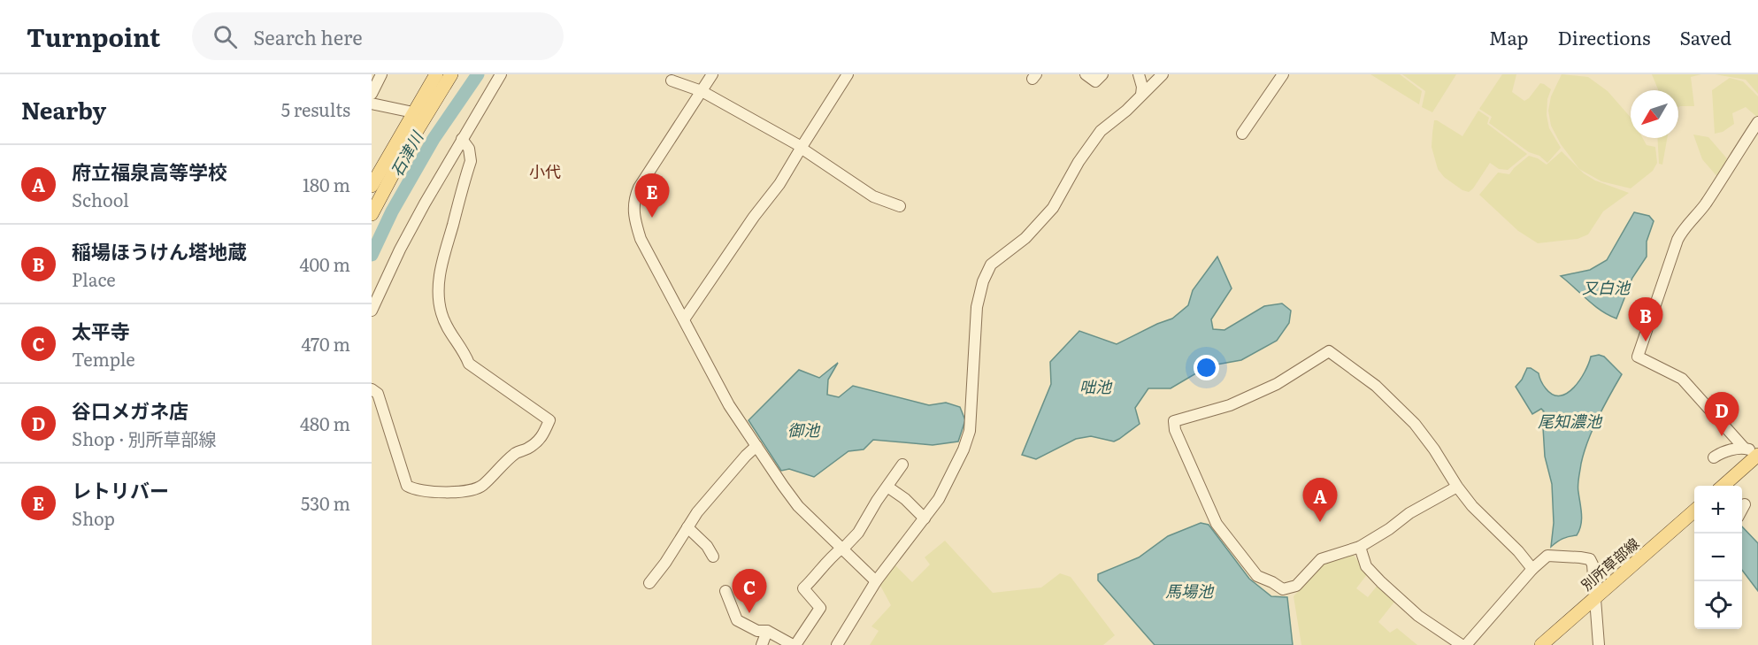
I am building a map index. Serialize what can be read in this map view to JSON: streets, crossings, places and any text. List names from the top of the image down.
{
  "streets": {
    "main road": ["別所草部線"]
  },
  "districts": ["小代"],
  "water": [
    "石津川",
    "又白池",
    "咄池",
    "尾知濃池",
    "御池",
    "馬場池"
  ],
  "north": "bottom left",
  "page": {
    "header": "Turnpoint",
    "search": "Search here",
    "nav": ["Map", "Directions", "Saved"],
    "heading": ["Nearby", "5 results"],
    "list": [
      {
        "mark": "A",
        "name": "府立福泉高等学校",
        "note": "School",
        "value": "180 m"
      },
      {
        "mark": "B",
        "name": "稲場ほうけん塔地蔵",
        "note": "Place",
        "value": "400 m"
      },
      {
        "mark": "C",
        "name": "太平寺",
        "note": "Temple",
        "value": "470 m"
      },
      {
        "mark": "D",
        "name": "谷口メガネ店",
        "note": "Shop · 別所草部線",
        "value": "480 m"
      },
      {
        "mark": "E",
        "name": "レトリバー",
        "note": "Shop",
        "value": "530 m"
      }
    ],
    "pins": [
      "E",
      "B",
      "D",
      "A",
      "C"
    ],
    "map_buttons": ["+", "−"]
  }
}
